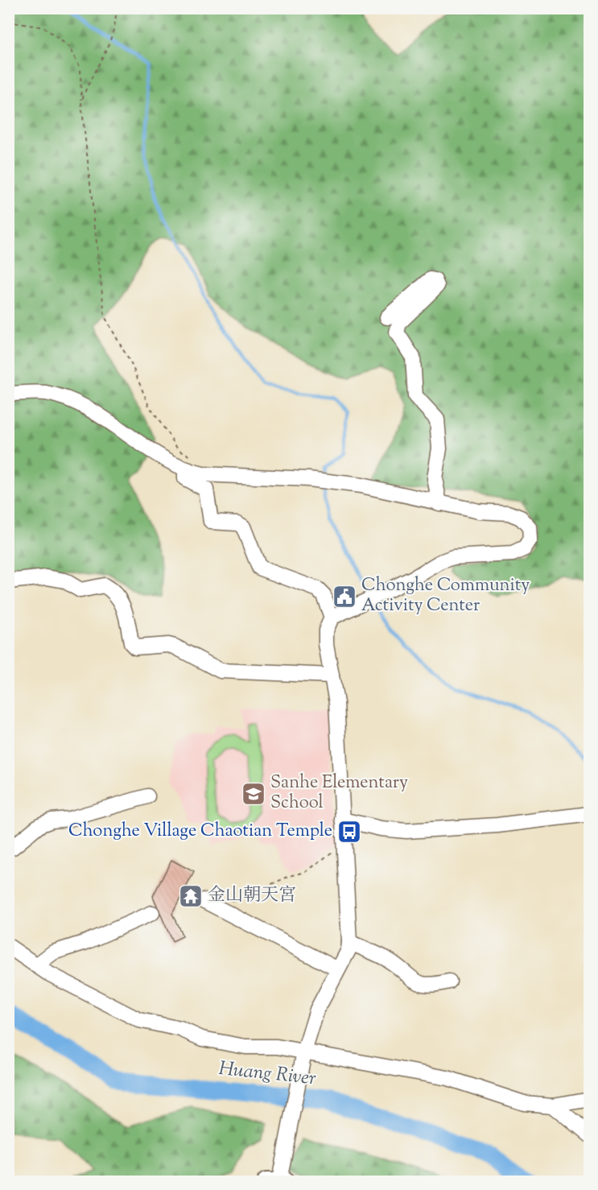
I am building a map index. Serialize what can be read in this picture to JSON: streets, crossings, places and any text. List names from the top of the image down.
{
  "water": ["Huang River"],
  "places": {
    "public building": ["Chonghe Community Activity Center"],
    "school or university": ["Sanhe Elementary School"],
    "bus stop": ["Chonghe Village Chaotian Temple"],
    "temple": ["金山朝天宮"]
  }
}
